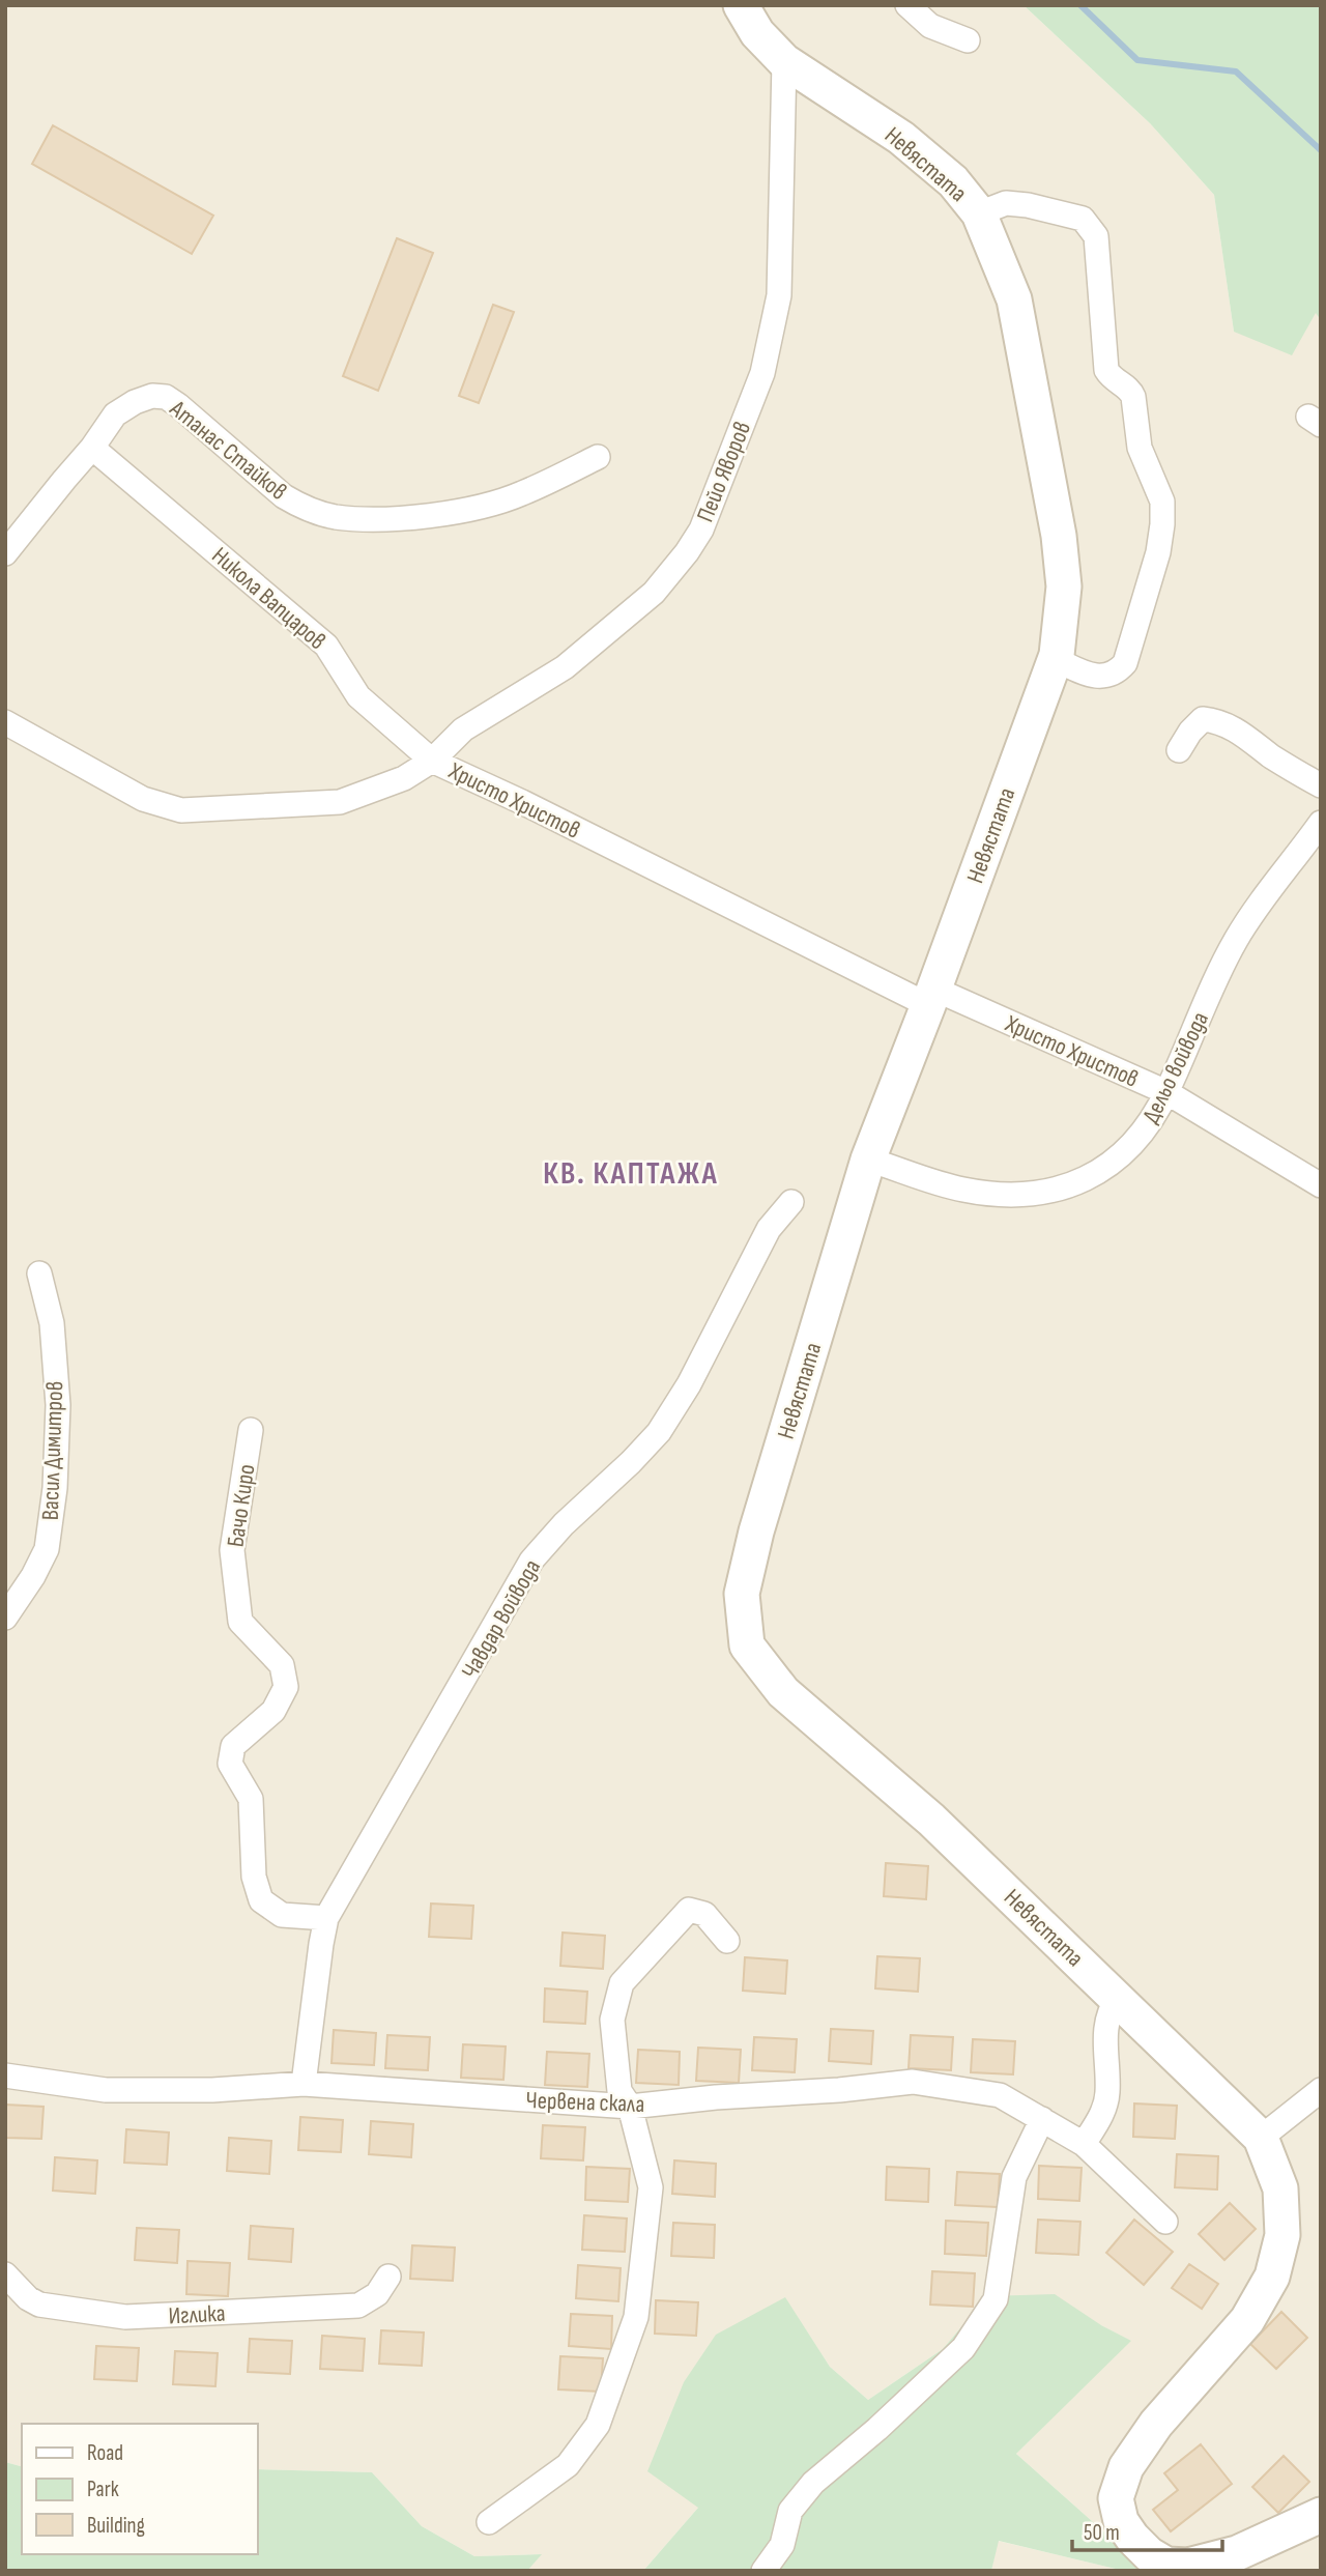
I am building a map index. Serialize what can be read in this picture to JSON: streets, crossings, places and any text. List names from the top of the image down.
{
  "streets": {
    "street": [
      "Невястата",
      "Атанас Стайков",
      "Пейо Яворов",
      "Никола Вапцаров",
      "Христо Христов",
      "Дельо войвода",
      "Васил Димитров",
      "Бачо Киро",
      "Чавдар Войвода",
      "Червена скала",
      "Иглика"
    ]
  },
  "crossings": [
    ["Невястата", "Пейо Яворов"],
    ["Невястата", "Христо Христов"],
    ["Невястата", "Дельо войвода"],
    ["Атанас Стайков", "Никола Вапцаров"],
    ["Пейо Яворов", "Никола Вапцаров"],
    ["Пейо Яворов", "Христо Христов"],
    ["Никола Вапцаров", "Христо Христов"],
    ["Христо Христов", "Дельо войвода"],
    ["Бачо Киро", "Чавдар Войвода"],
    ["Чавдар Войвода", "Червена скала"]
  ],
  "districts": ["КВ. КАПТАЖА"],
  "legend": ["Road", "Park", "Building"],
  "scale_bar": "50 m"
}
